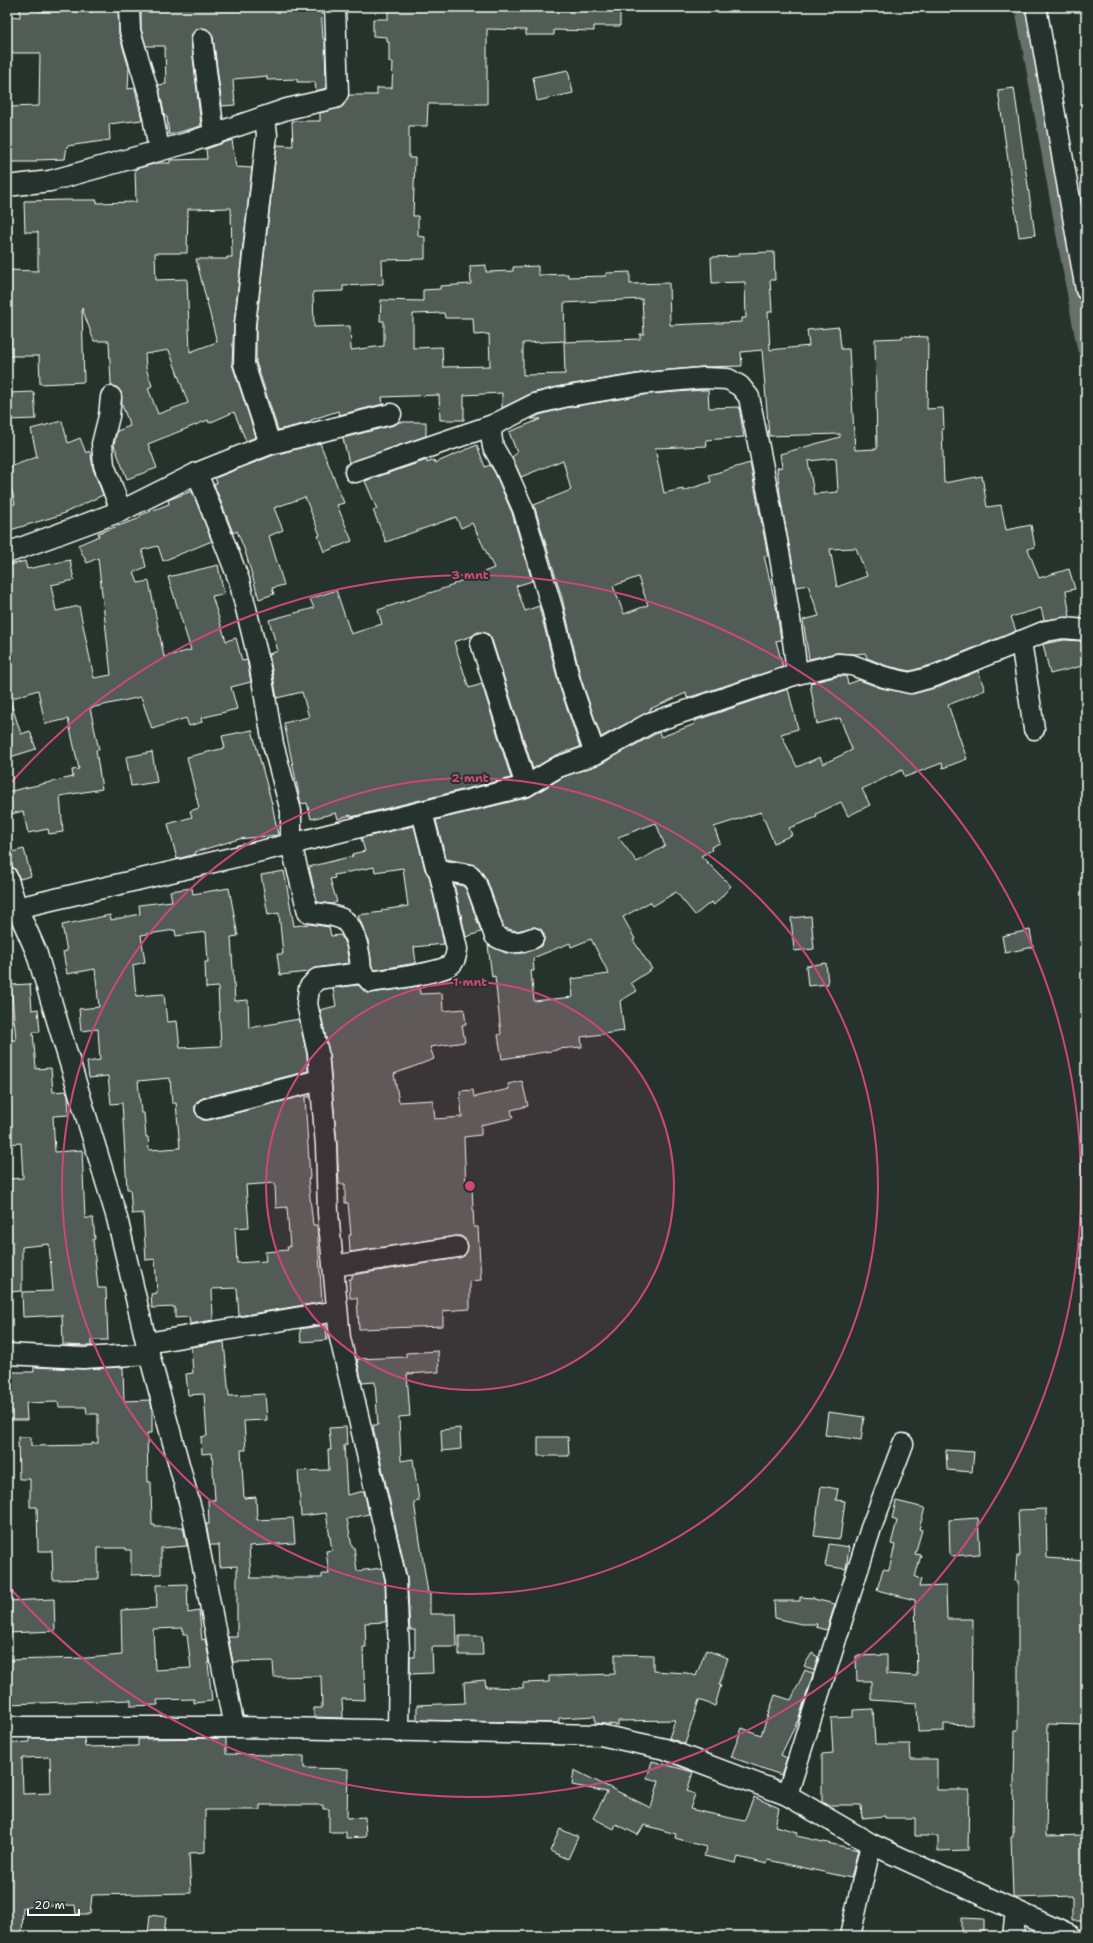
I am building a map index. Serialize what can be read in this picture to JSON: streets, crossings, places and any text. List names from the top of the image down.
{
  "scale_bar": "20 m",
  "rings": ["3 mnt", "2 mnt", "1 mnt"]
}
